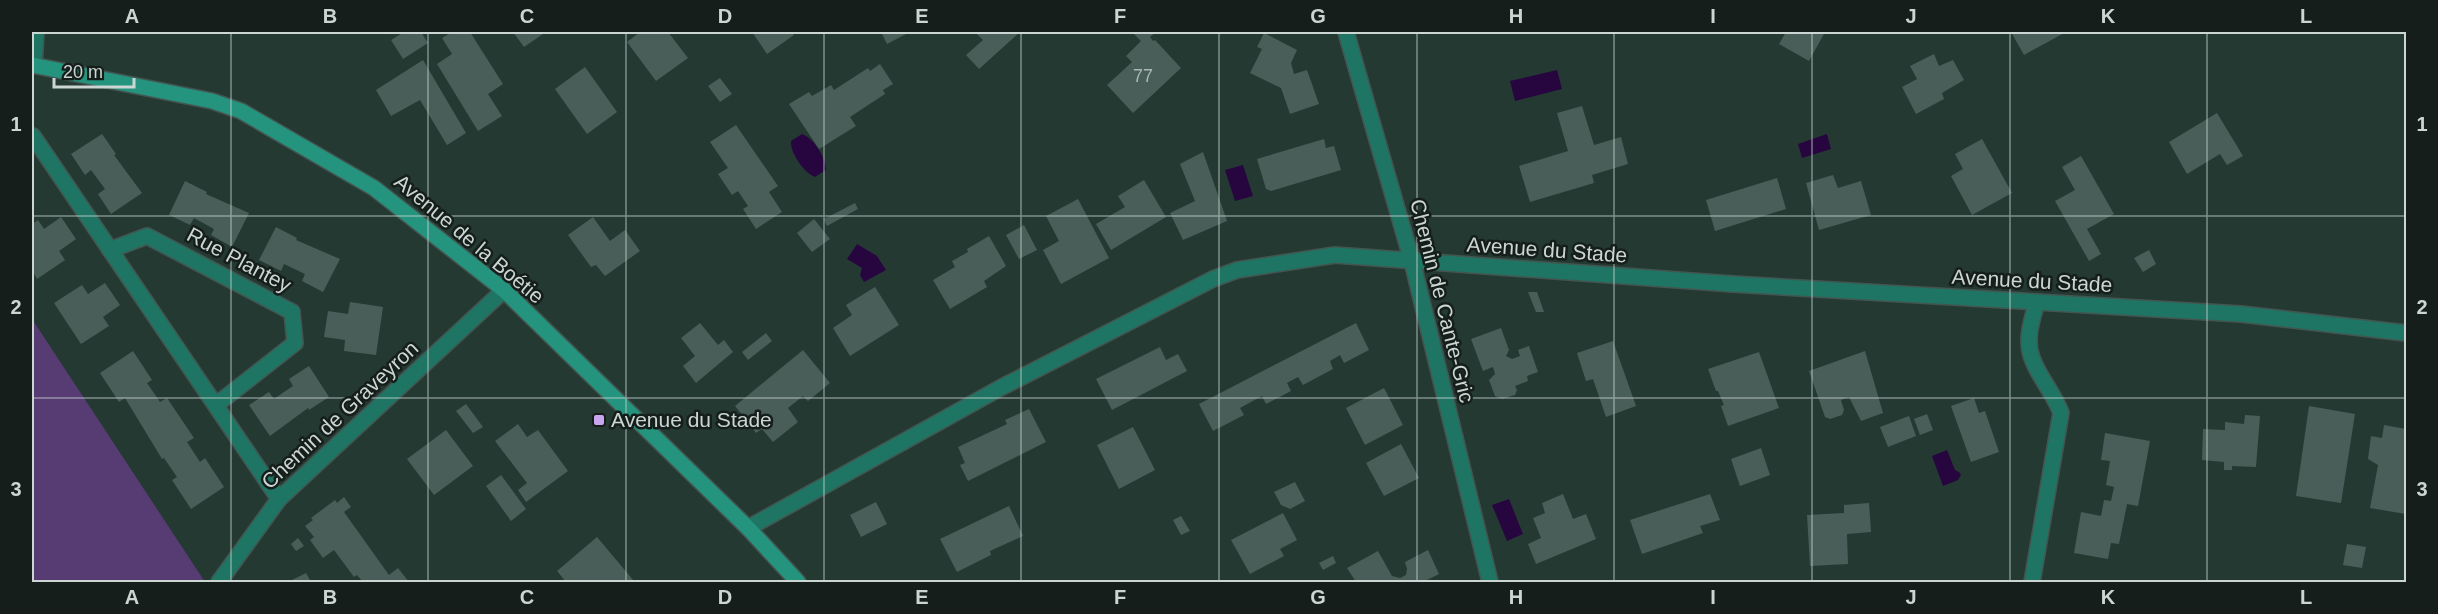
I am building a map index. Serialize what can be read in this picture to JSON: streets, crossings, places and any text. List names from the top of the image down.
{
  "streets": {
    "main road": ["Avenue de la Boétie"],
    "street": [
      "Avenue du Stade",
      "Rue Plantey",
      "Chemin de Cante-Gric",
      "Chemin de Graveyron"
    ]
  },
  "crossings": [
    ["Avenue de la Boétie", "Avenue du Stade"],
    ["Avenue de la Boétie", "Chemin de Graveyron"],
    ["Avenue du Stade", "Chemin de Cante-Gric"]
  ],
  "places": {
    "transit": ["Avenue du Stade"]
  },
  "house_numbers": ["77"],
  "scale_bar": "20 m",
  "grid": {
    "columns": [
      "A",
      "B",
      "C",
      "D",
      "E",
      "F",
      "G",
      "H",
      "I",
      "J",
      "K",
      "L"
    ],
    "rows": ["1", "2", "3"]
  }
}
